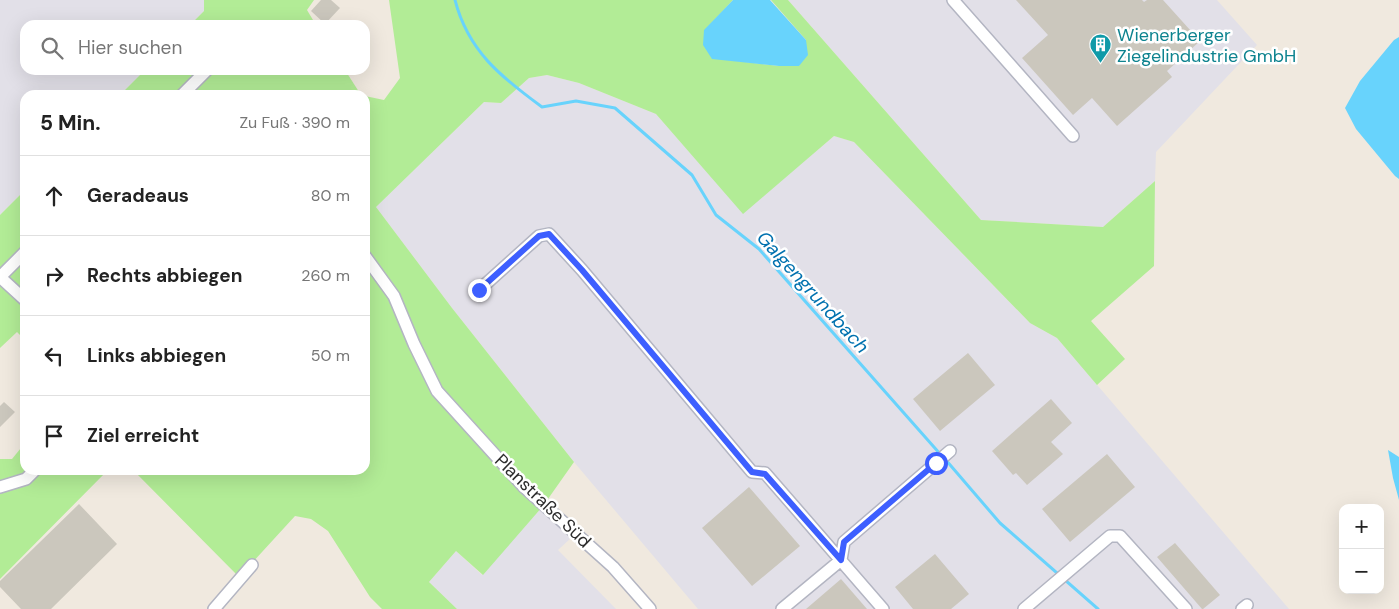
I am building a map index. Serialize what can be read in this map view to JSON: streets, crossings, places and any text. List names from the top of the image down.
{
  "streets": {
    "street": ["Planstraße Süd"]
  },
  "water": ["Galgengrundbach"],
  "places": {
    "building": ["Wienerberger Ziegelindustrie GmbH"]
  },
  "page": {
    "search": "Hier suchen",
    "heading": ["5 Min.", "Zu Fuß · 390 m"],
    "list": [
      ["Geradeaus", "80 m"],
      ["Rechts abbiegen", "260 m"],
      ["Links abbiegen", "50 m"],
      "Ziel erreicht"
    ],
    "map_buttons": ["+", "−"]
  }
}
